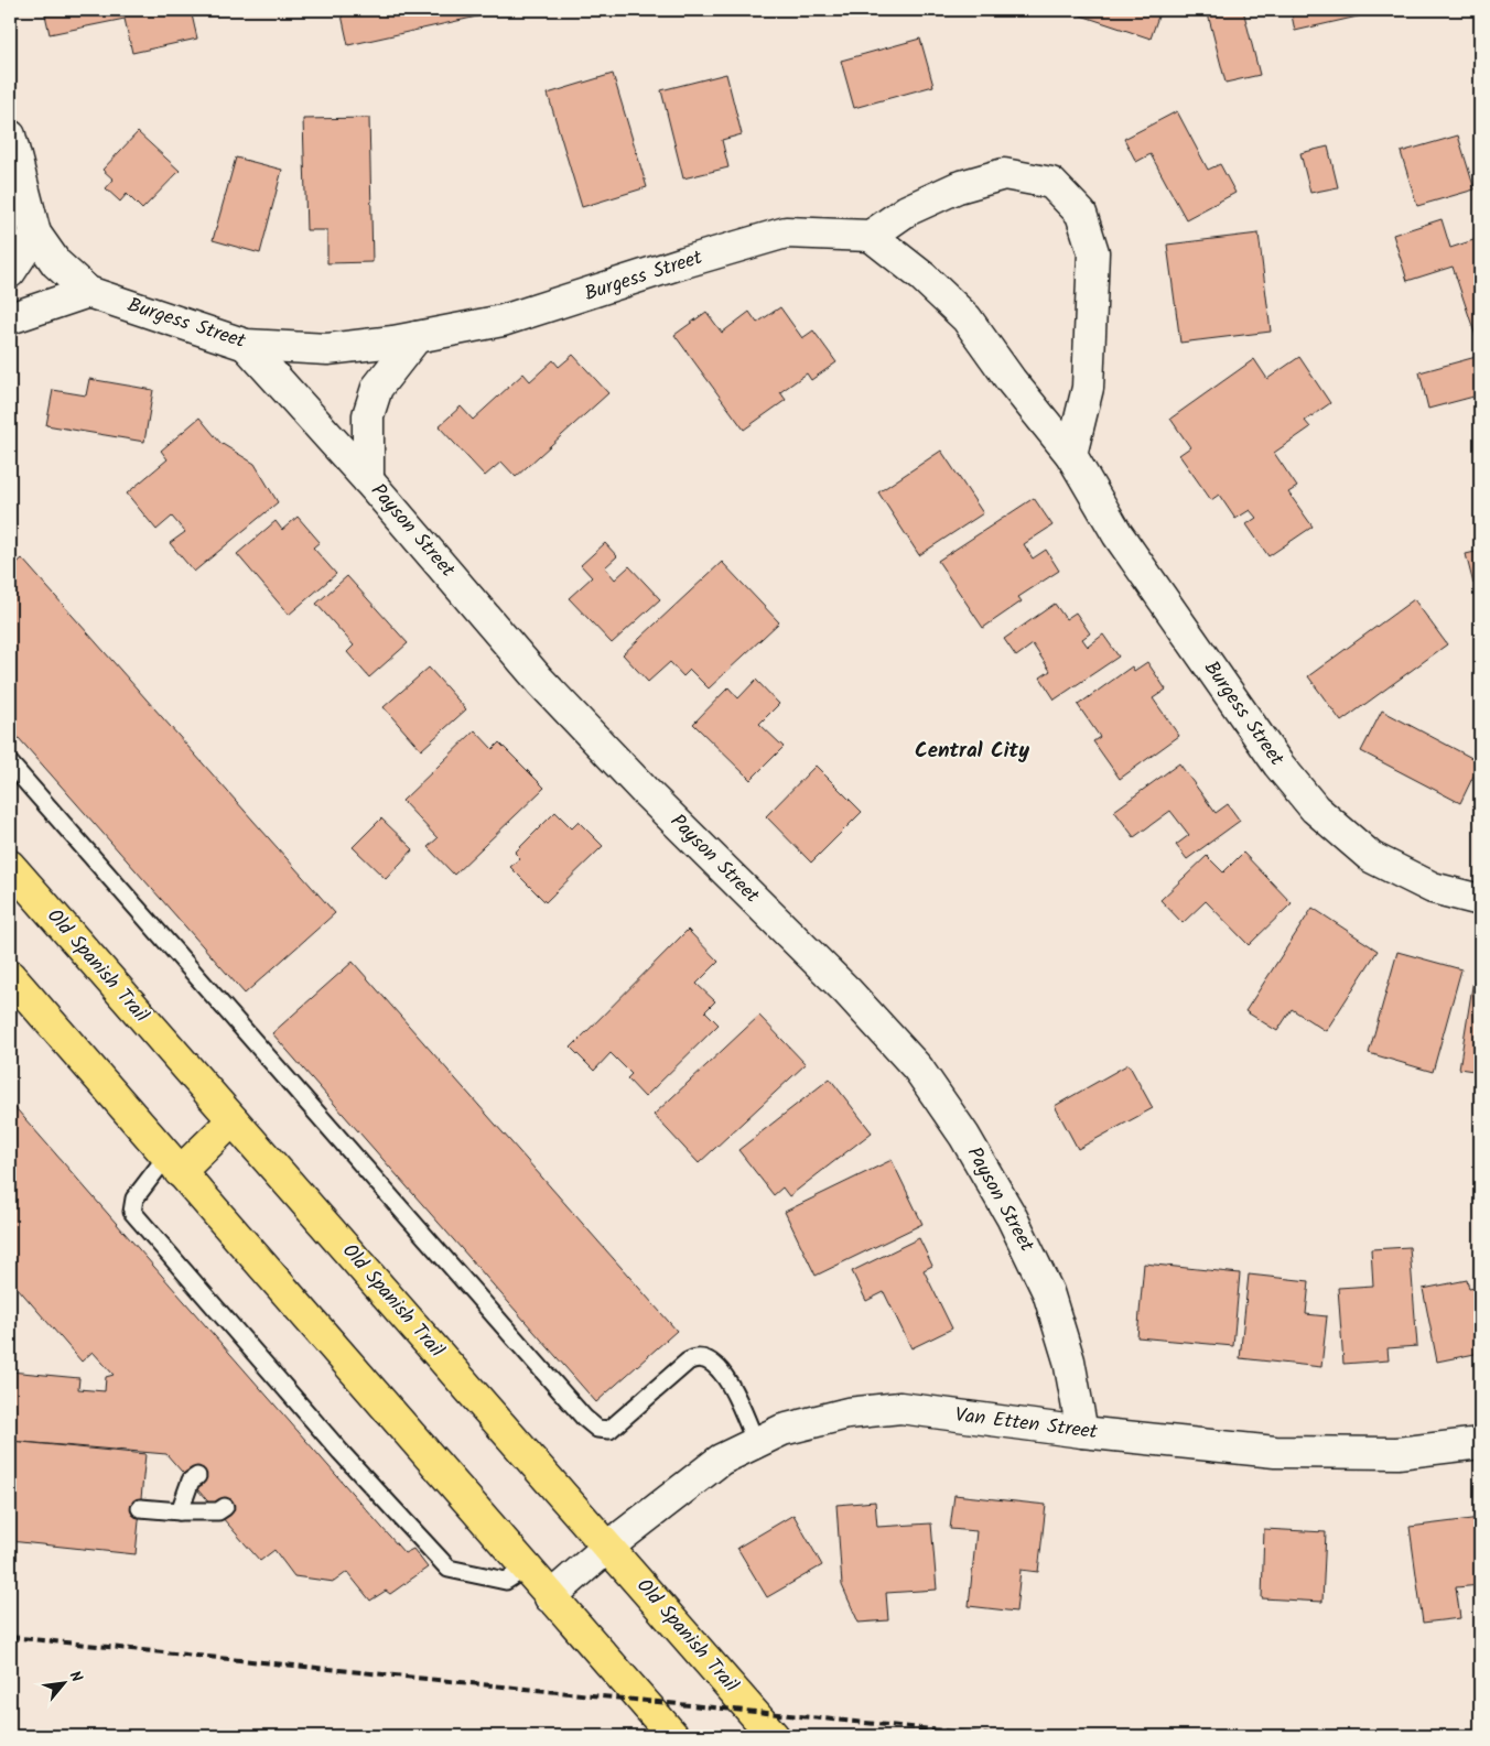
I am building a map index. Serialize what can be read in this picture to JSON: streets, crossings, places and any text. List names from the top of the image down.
{
  "streets": {
    "main road": ["Old Spanish Trail"],
    "street": ["Burgess Street", "Payson Street", "Van Etten Street"]
  },
  "crossings": [
    ["Burgess Street", "Payson Street"],
    ["Payson Street", "Van Etten Street"],
    ["Old Spanish Trail", "Van Etten Street"]
  ],
  "districts": ["Central City"],
  "north": "top right"
}
